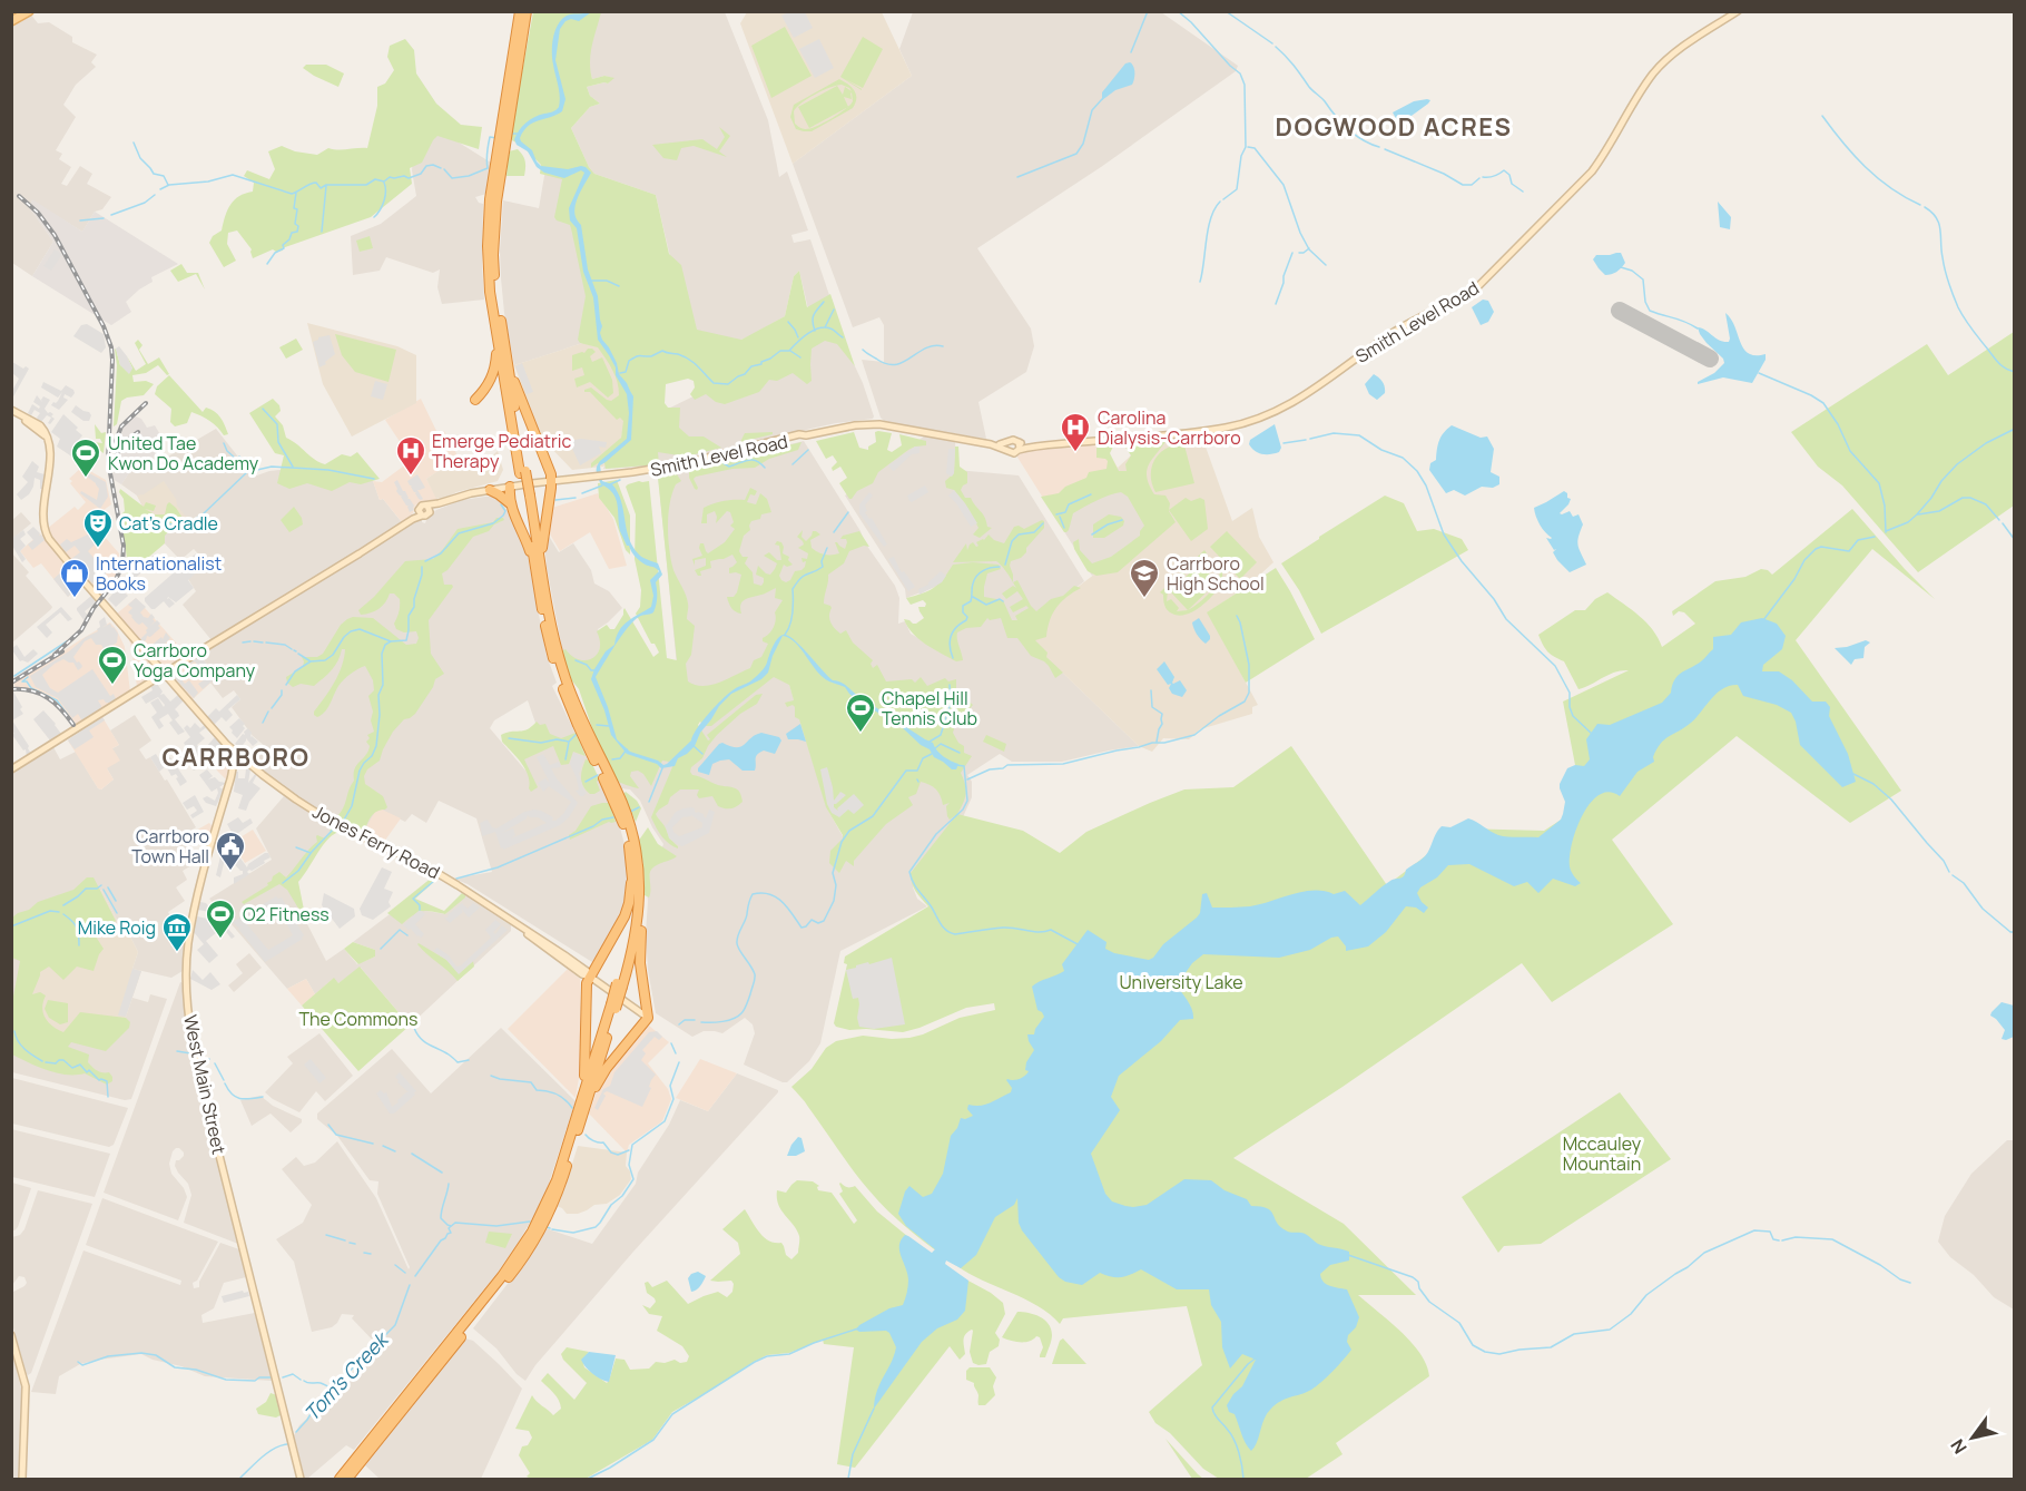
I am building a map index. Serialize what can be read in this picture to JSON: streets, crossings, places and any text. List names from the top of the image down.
{
  "streets": {
    "main road": ["Smith Level Road", "Jones Ferry Road", "West Main Street"]
  },
  "crossings": [
    ["Jones Ferry Road", "West Main Street"]
  ],
  "districts": ["DOGWOOD ACRES", "CARRBORO"],
  "water": ["Tom's Creek"],
  "parks": ["University Lake", "The Commons", "Mccauley Mountain"],
  "places": {
    "hospital": ["Carolina Dialysis-Carrboro", "Emerge Pediatric Therapy"],
    "sports": [
      "United Tae Kwon Do Academy",
      "Carrboro Yoga Company",
      "Chapel Hill Tennis Club",
      "O2 Fitness"
    ],
    "theatre": ["Cat's Cradle"],
    "shop": ["Internationalist Books"],
    "school or university": ["Carrboro High School"],
    "public building": ["Carrboro Town Hall"],
    "museum": ["Mike Roig"]
  },
  "north": "bottom left"
}
